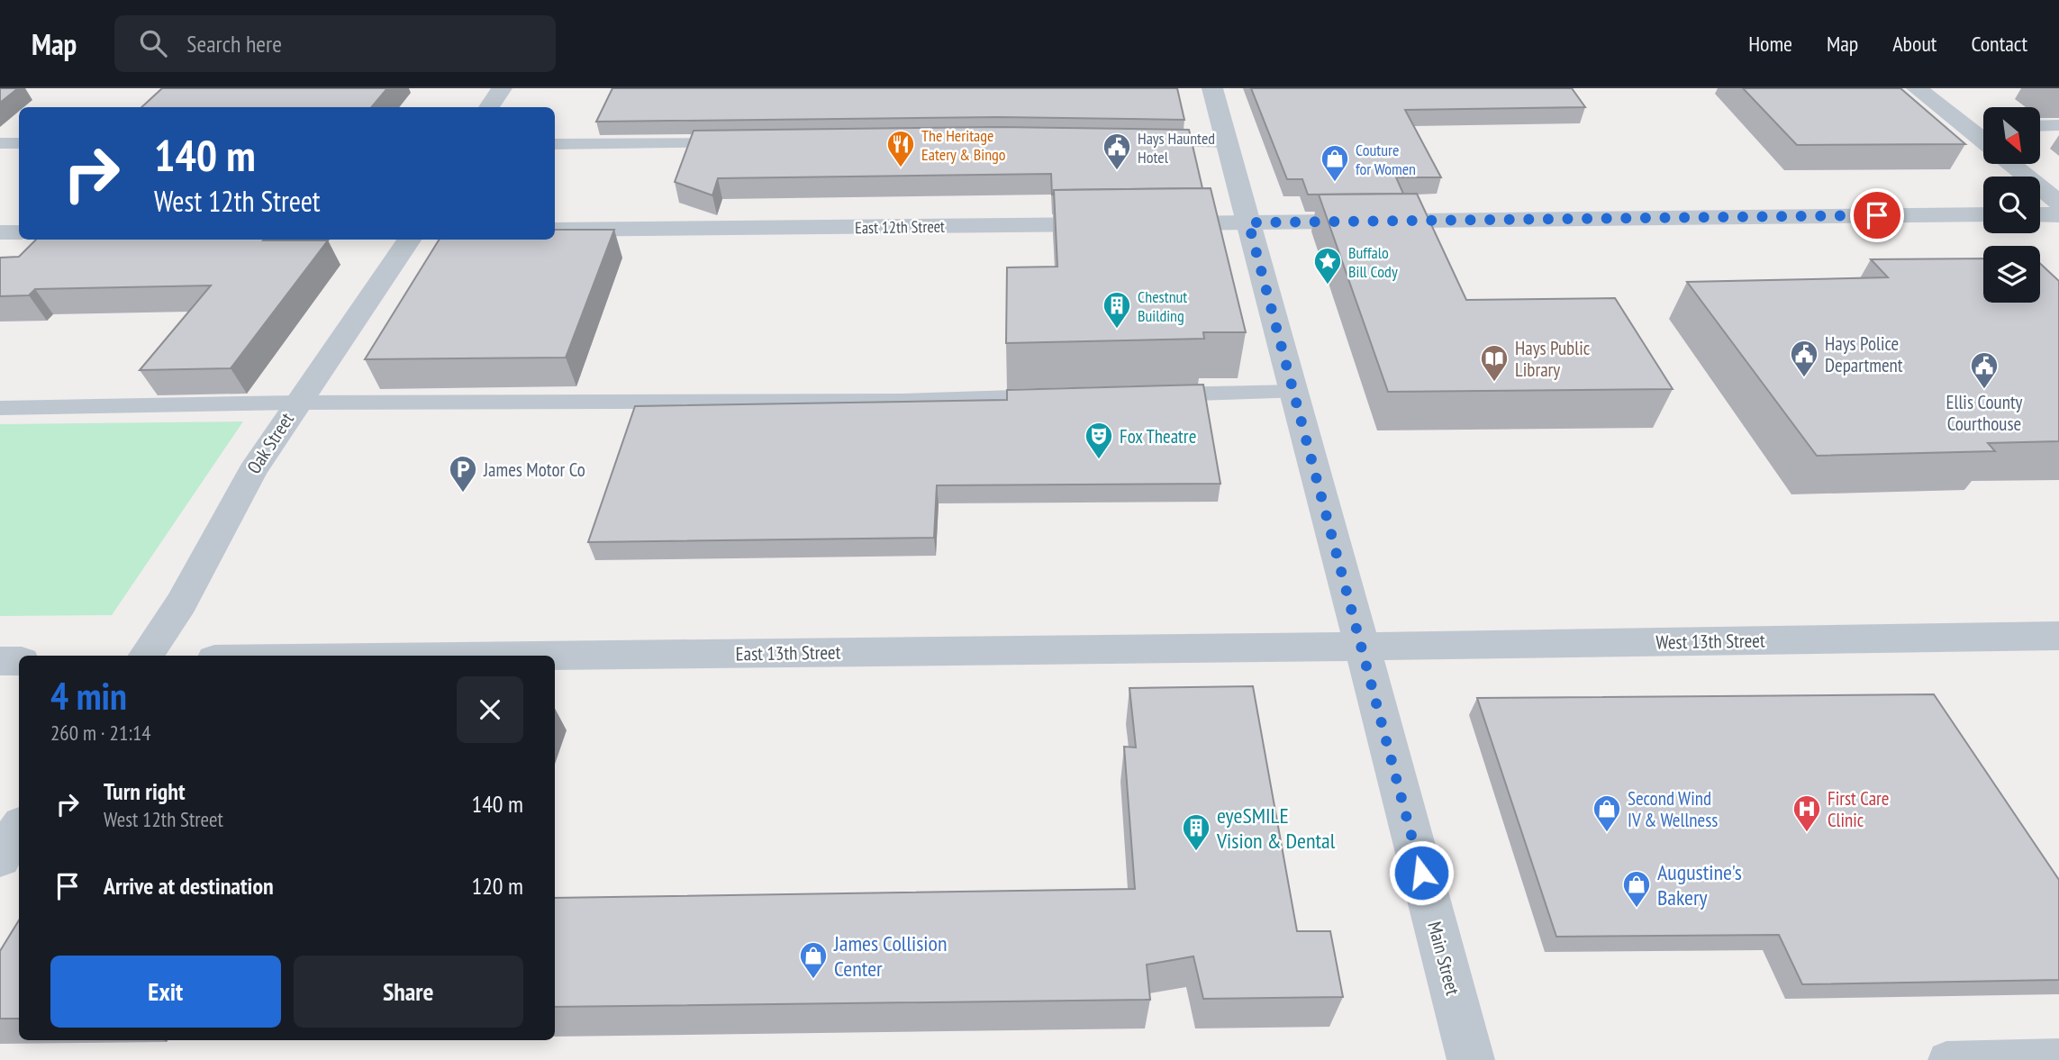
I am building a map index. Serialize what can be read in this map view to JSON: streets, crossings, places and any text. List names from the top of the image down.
{
  "streets": {
    "street": [
      "East 12th Street",
      "Oak Street",
      "West 13th Street",
      "East 13th Street",
      "Main Street"
    ]
  },
  "crossings": [
    ["East 12th Street", "Main Street"],
    ["West 13th Street", "East 13th Street"],
    ["West 13th Street", "Main Street"],
    ["East 13th Street", "Main Street"]
  ],
  "places": {
    "restaurant": ["The Heritage Eatery & Bingo"],
    "public building": ["Hays Haunted Hotel", "Hays Police Department", "Ellis County Courthouse"],
    "shop": [
      "Couture for Women",
      "Second Wind IV & Wellness",
      "Augustine's Bakery",
      "James Collision Center"
    ],
    "place": ["Buffalo Bill Cody"],
    "building": ["Chestnut Building", "eyeSMILE Vision & Dental"],
    "library": ["Hays Public Library"],
    "theatre": ["Fox Theatre"],
    "parking": ["James Motor Co"],
    "hospital": ["First Care Clinic"]
  },
  "north": "bottom right",
  "page": {
    "header": "Map",
    "search": "Search here",
    "nav": [
      "Home",
      "Map",
      "About",
      "Contact"
    ],
    "turn": ["140 m", "West 12th Street"],
    "heading": ["4 min", "260 m · 21:14"],
    "list": [
      {
        "name": "Turn right",
        "note": "West 12th Street",
        "value": "140 m"
      },
      {
        "name": "Arrive at destination",
        "value": "120 m"
      }
    ],
    "buttons": ["Exit", "Share"]
  }
}
